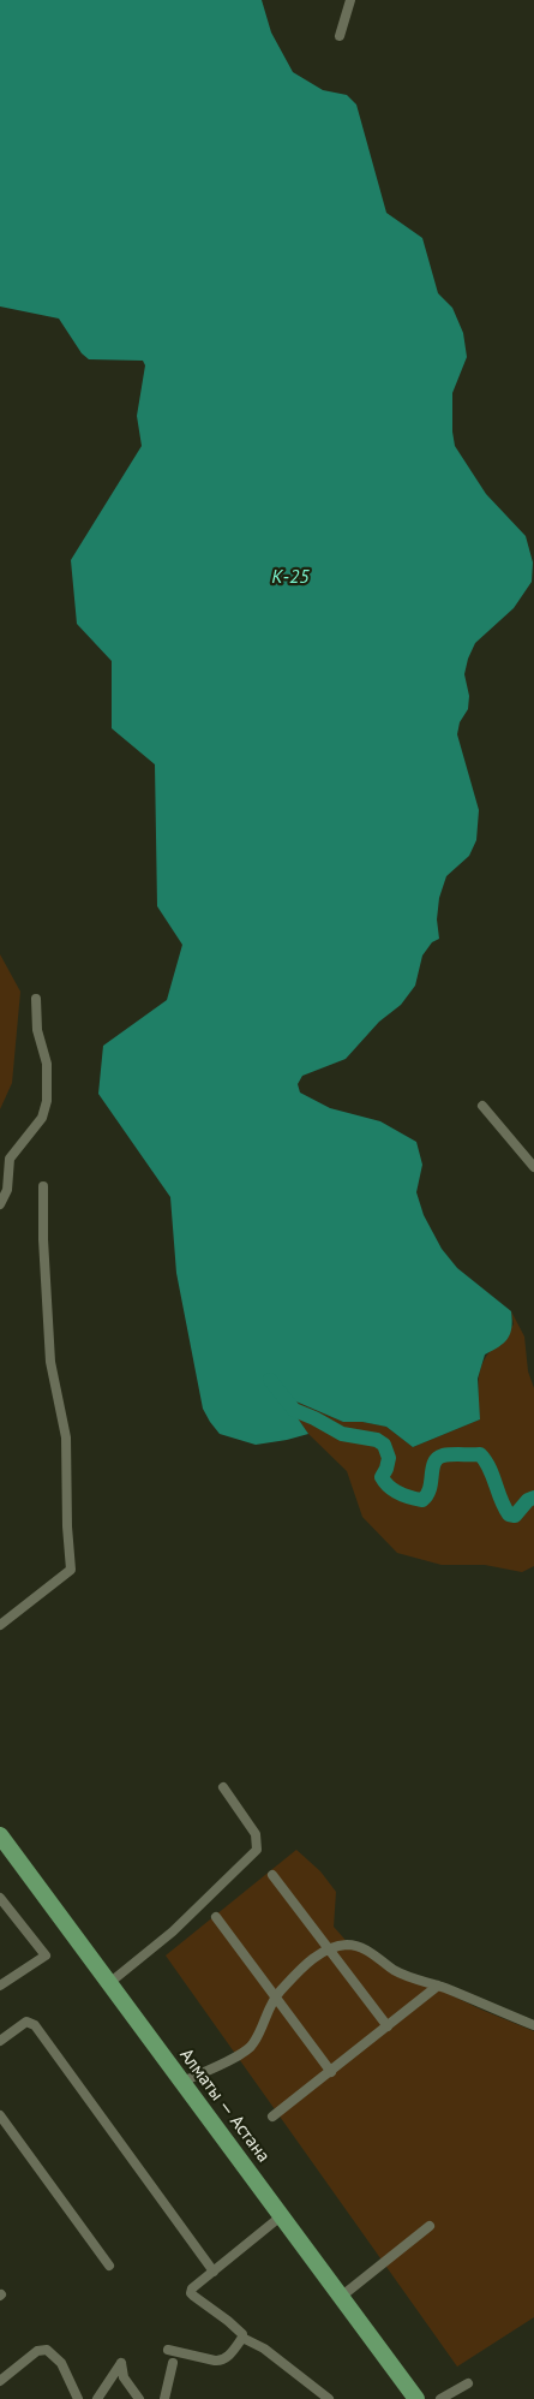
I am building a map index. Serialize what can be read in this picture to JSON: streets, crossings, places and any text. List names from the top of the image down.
{
  "streets": {
    "highway": ["Алматы — Астана"]
  },
  "water": ["К-25"]
}
